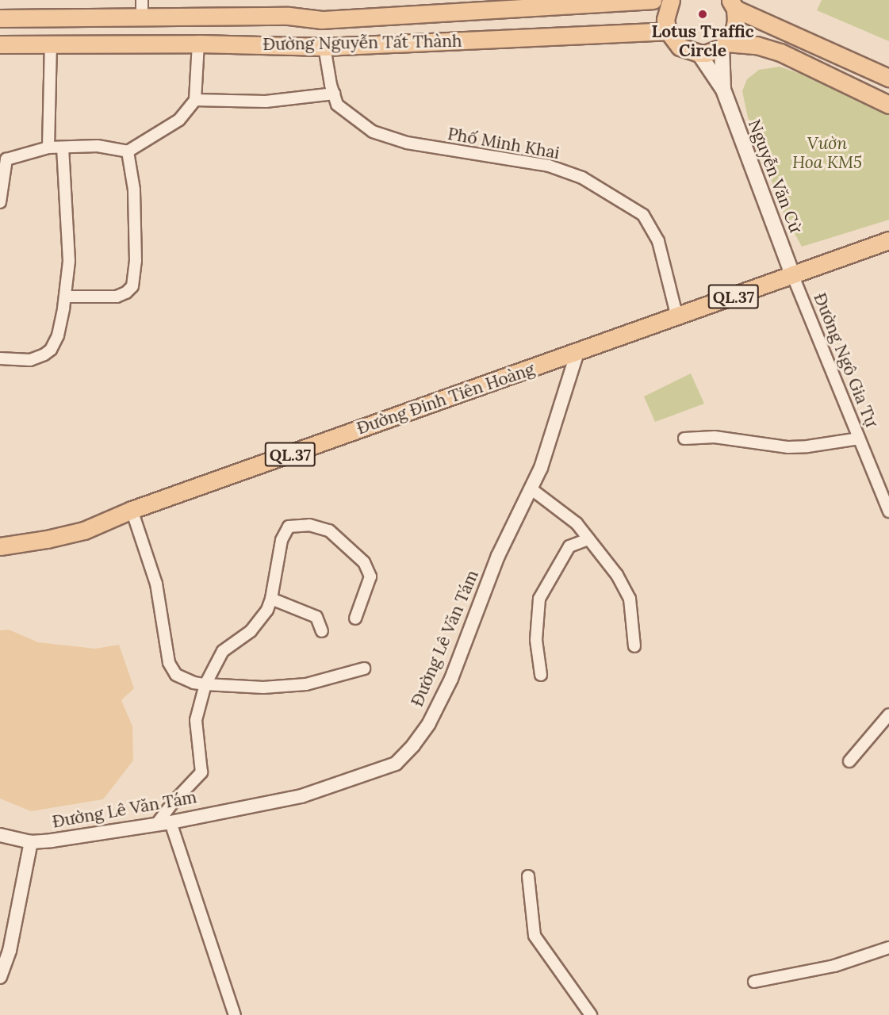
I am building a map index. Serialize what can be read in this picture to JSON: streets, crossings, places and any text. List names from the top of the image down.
{
  "streets": {
    "main road": [
      "Đường Nguyễn Tất Thành",
      "Nguyễn Văn Cừ",
      "QL.37",
      "Đường Đinh Tiên Hoàng"
    ],
    "street": ["Phố Minh Khai", "Đường Ngô Gia Tự", "Đường Lê Văn Tám"]
  },
  "crossings": [
    ["Đường Nguyễn Tất Thành", "Phố Minh Khai"],
    ["Phố Minh Khai", "Đường Đinh Tiên Hoàng"],
    ["Nguyễn Văn Cừ", "Đường Ngô Gia Tự"],
    ["Nguyễn Văn Cừ", "Đường Đinh Tiên Hoàng"],
    ["Đường Ngô Gia Tự", "Đường Đinh Tiên Hoàng"],
    ["Đường Đinh Tiên Hoàng", "Đường Lê Văn Tám"]
  ],
  "parks": ["Vườn Hoa KM5"],
  "places": ["Lotus Traffic Circle"]
}
